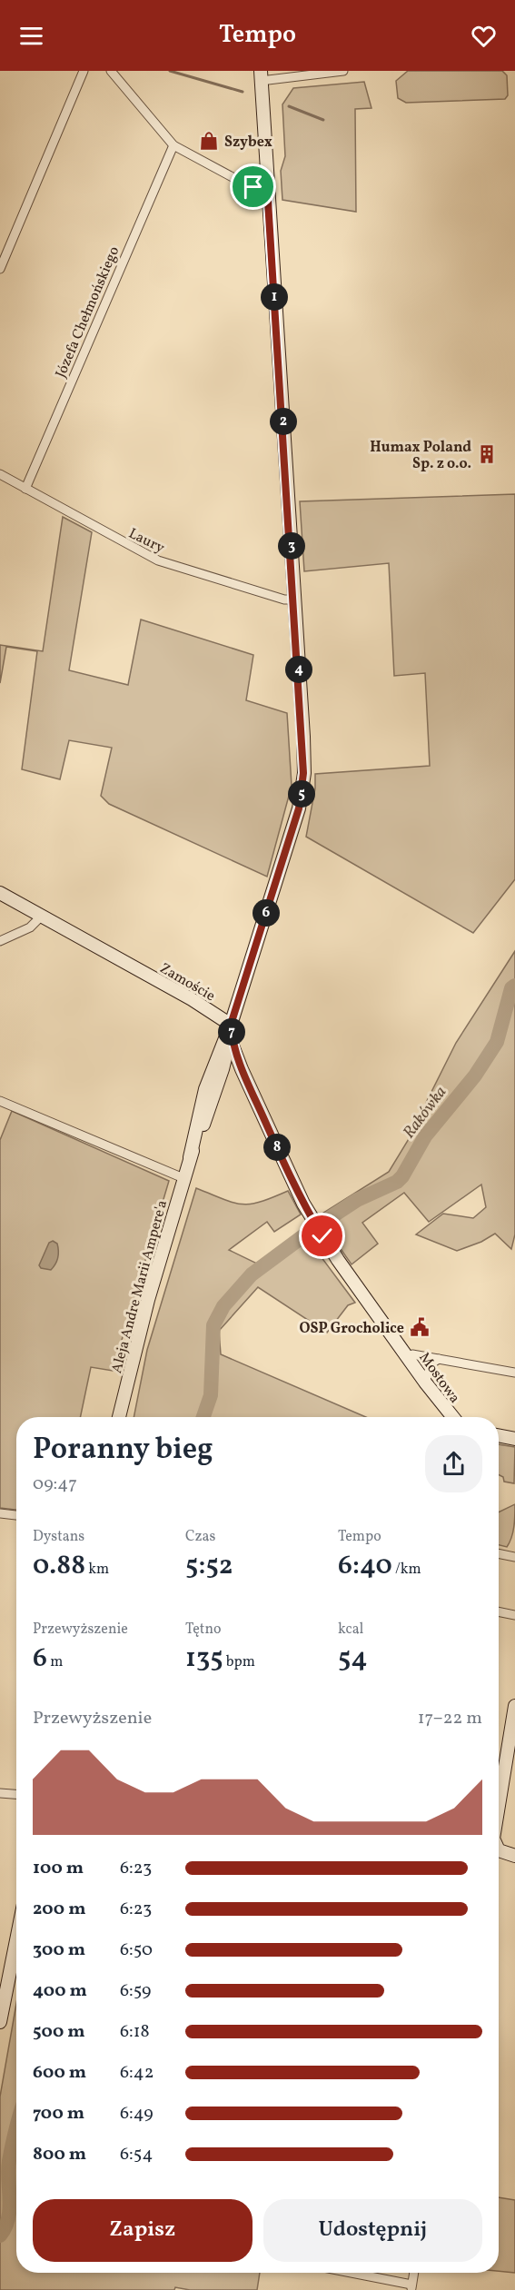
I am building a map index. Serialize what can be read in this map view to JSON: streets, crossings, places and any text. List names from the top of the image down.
{
  "streets": {
    "street": [
      "Józefa Chełmońskiego",
      "Laury",
      "Zamoście",
      "Aleja Andre Marii Ampere'a",
      "Mostowa"
    ]
  },
  "crossings": [
    ["Józefa Chełmońskiego", "Laury"],
    ["Zamoście", "Aleja Andre Marii Ampere'a"]
  ],
  "water": ["Rakówka"],
  "places": {
    "shop": ["Szybex"],
    "building": ["Humax Poland Sp. z o.o."],
    "public building": ["OSP Grocholice"]
  },
  "page": {
    "header": "Tempo",
    "pins": [
      "1",
      "2",
      "3",
      "4",
      "5",
      "6",
      "7",
      "8"
    ],
    "heading": ["Poranny bieg", "09:47"],
    "stats": [
      ["Dystans", "0.88 km"],
      ["Czas", "5:52"],
      ["Tempo", "6:40 /km"],
      ["Przewyższenie", "6 m"],
      ["Tętno", "135 bpm"],
      ["kcal", "54"]
    ],
    "chart": ["Przewyższenie", "17–22 m"],
    "list": [
      {
        "name": "100 m",
        "note": "6:23"
      },
      {
        "name": "200 m",
        "note": "6:23"
      },
      {
        "name": "300 m",
        "note": "6:50"
      },
      {
        "name": "400 m",
        "note": "6:59"
      },
      {
        "name": "500 m",
        "note": "6:18"
      },
      {
        "name": "600 m",
        "note": "6:42"
      },
      {
        "name": "700 m",
        "note": "6:49"
      },
      {
        "name": "800 m",
        "note": "6:54"
      }
    ],
    "buttons": ["Zapisz", "Udostępnij"]
  }
}
